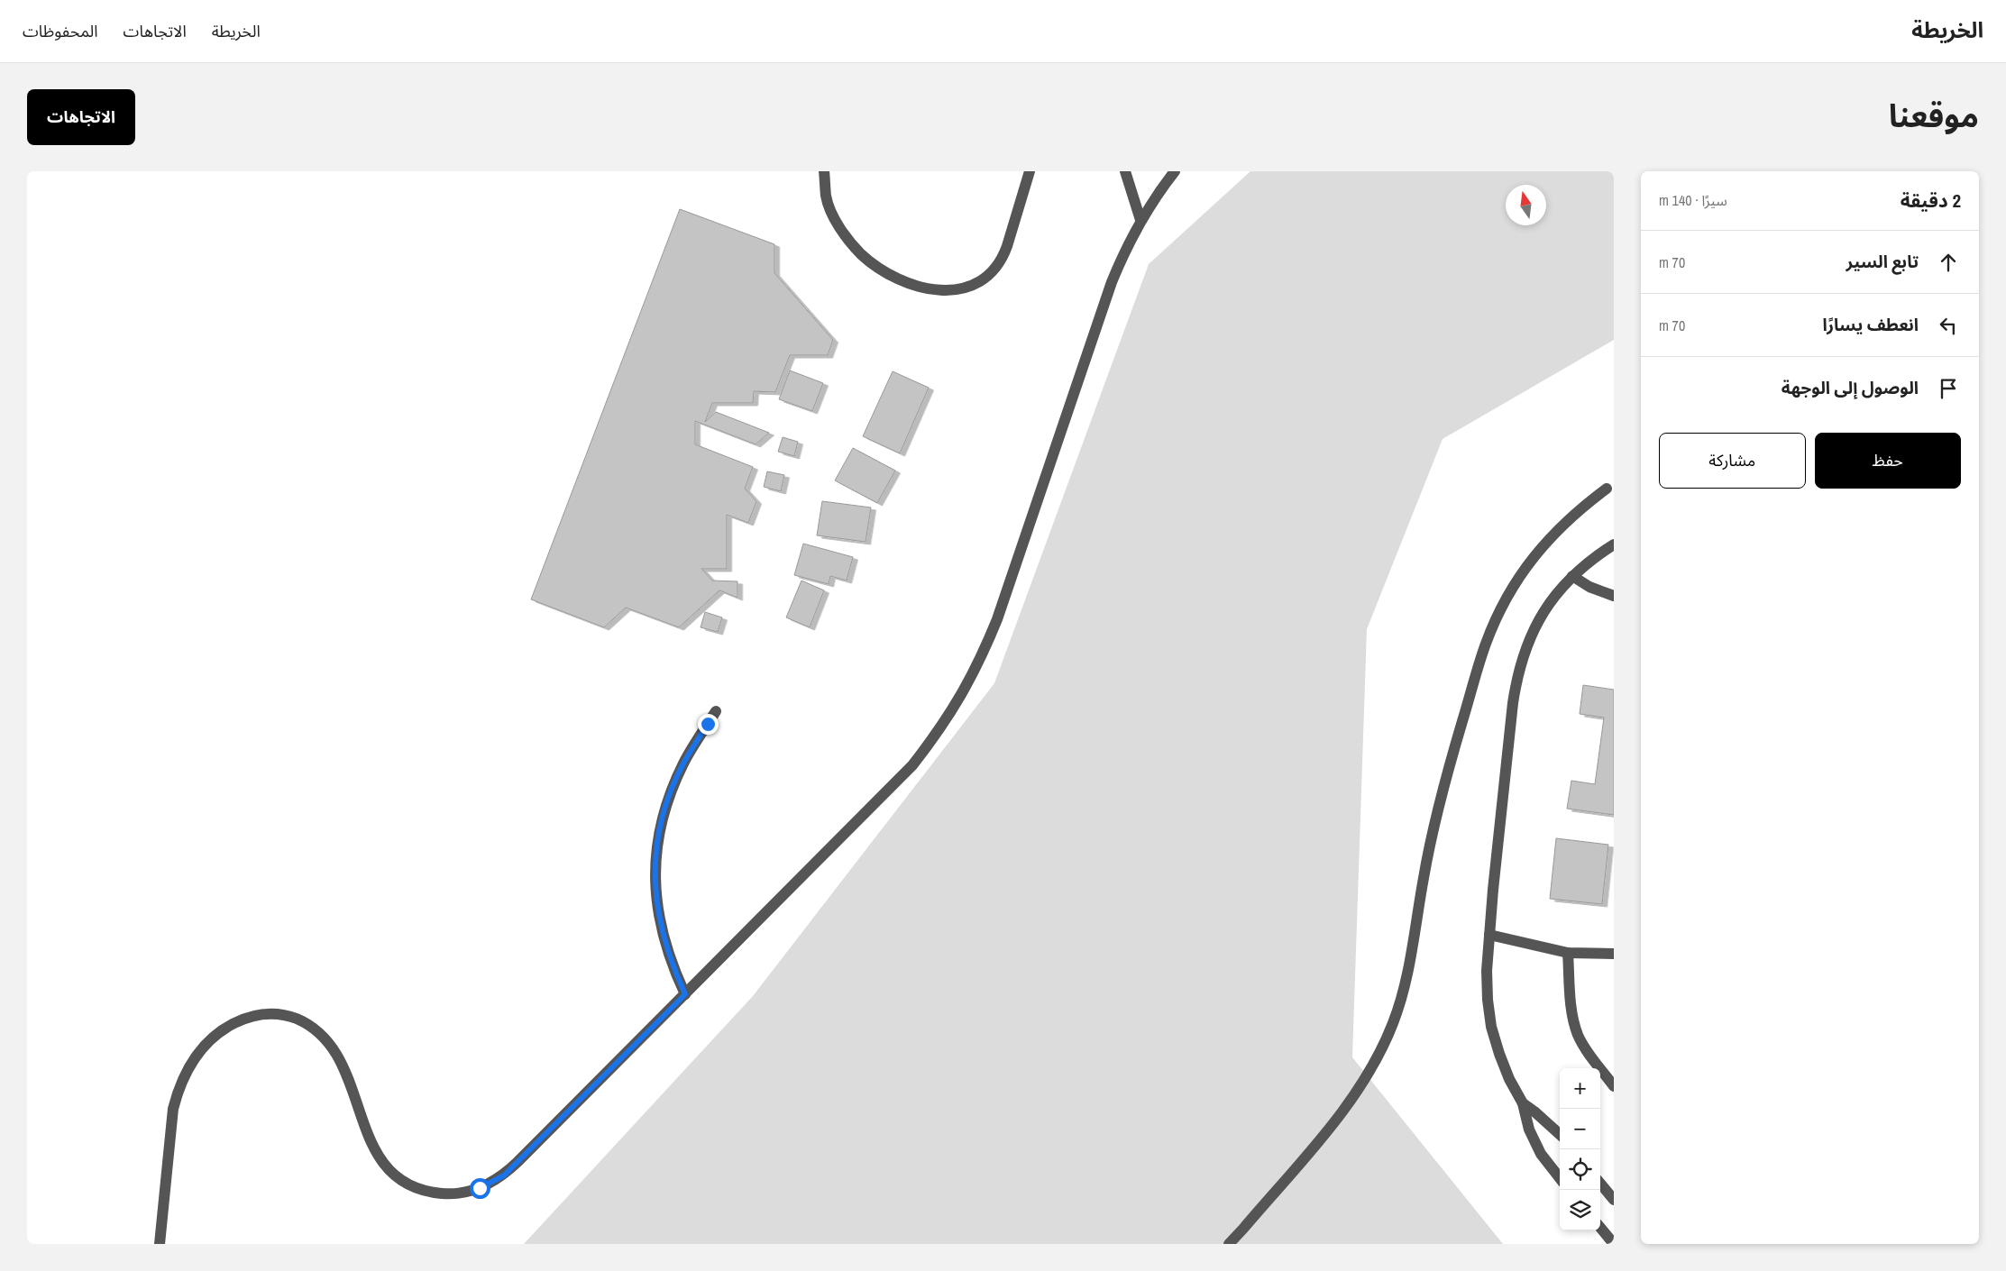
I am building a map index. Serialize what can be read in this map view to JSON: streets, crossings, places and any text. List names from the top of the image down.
{
  "north": "top",
  "page": {
    "header": "الخريطة",
    "nav": ["الخريطة", "الاتجاهات", "المحفوظات"],
    "title": "موقعنا",
    "buttons": [
      "الاتجاهات",
      ["حفظ", "مشاركة"]
    ],
    "heading": ["2 دقيقة", "سيرًا · 140 m"],
    "list": [
      ["تابع السير", "70 m"],
      ["انعطف يسارًا", "70 m"],
      "الوصول إلى الوجهة"
    ],
    "map_buttons": ["+", "−"]
  }
}
